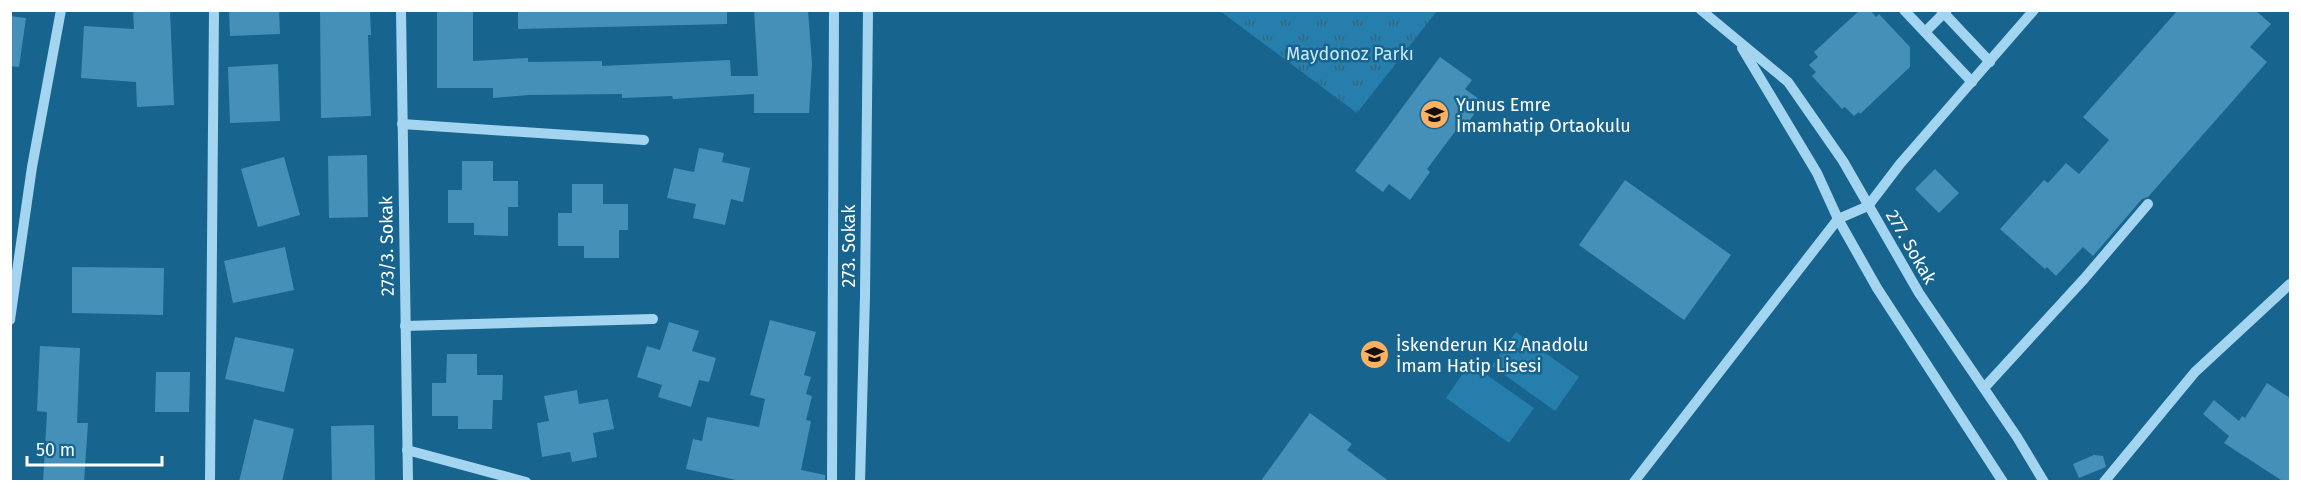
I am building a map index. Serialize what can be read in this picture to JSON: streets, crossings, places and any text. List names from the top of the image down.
{
  "streets": {
    "street": ["273/3. Sokak", "273. Sokak", "277. Sokak"]
  },
  "parks": ["Maydonoz Parkı"],
  "places": {
    "school or university": ["Yunus Emre İmamhatip Ortaokulu", "İskenderun Kız Anadolu İmam Hatip Lisesi"]
  },
  "scale_bar": "50 m"
}
